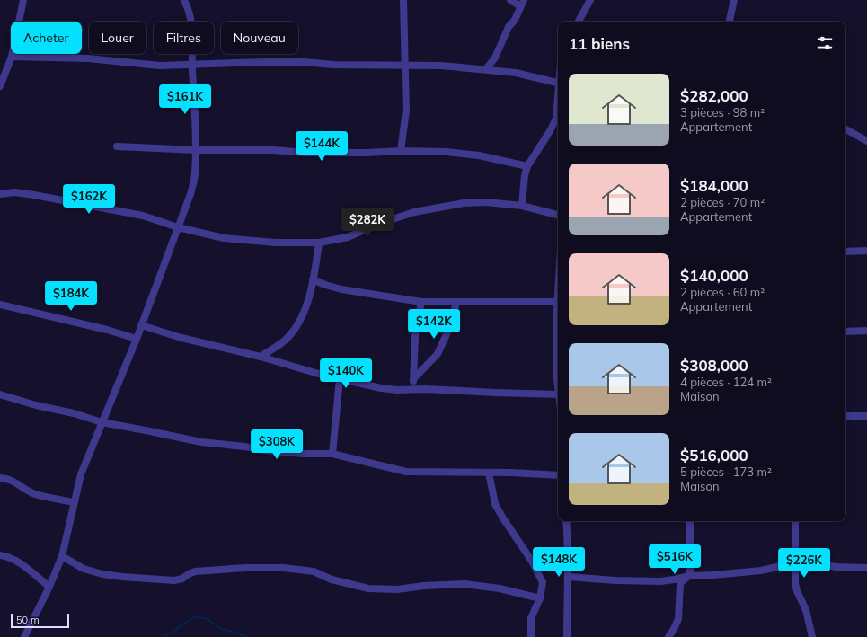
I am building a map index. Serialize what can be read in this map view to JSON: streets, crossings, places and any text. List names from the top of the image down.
{
  "scale_bar": "50 m",
  "page": {
    "chip": [
      "Acheter",
      "Louer",
      "Filtres",
      "Nouveau"
    ],
    "heading": "11 biens",
    "list": [
      {
        "name": "$282,000",
        "note": "3 pièces · 98 m² · Appartement"
      },
      {
        "name": "$184,000",
        "note": "2 pièces · 70 m² · Appartement"
      },
      {
        "name": "$140,000",
        "note": "2 pièces · 60 m² · Appartement"
      },
      {
        "name": "$308,000",
        "note": "4 pièces · 124 m² · Maison"
      },
      {
        "name": "$516,000",
        "note": "5 pièces · 173 m² · Maison"
      }
    ],
    "price": [
      "$161K",
      "$144K",
      "$162K",
      "$282K",
      "$184K",
      "$142K",
      "$140K",
      "$308K",
      "$516K",
      "$148K",
      "$226K"
    ],
    "scale": "50 m"
  }
}
